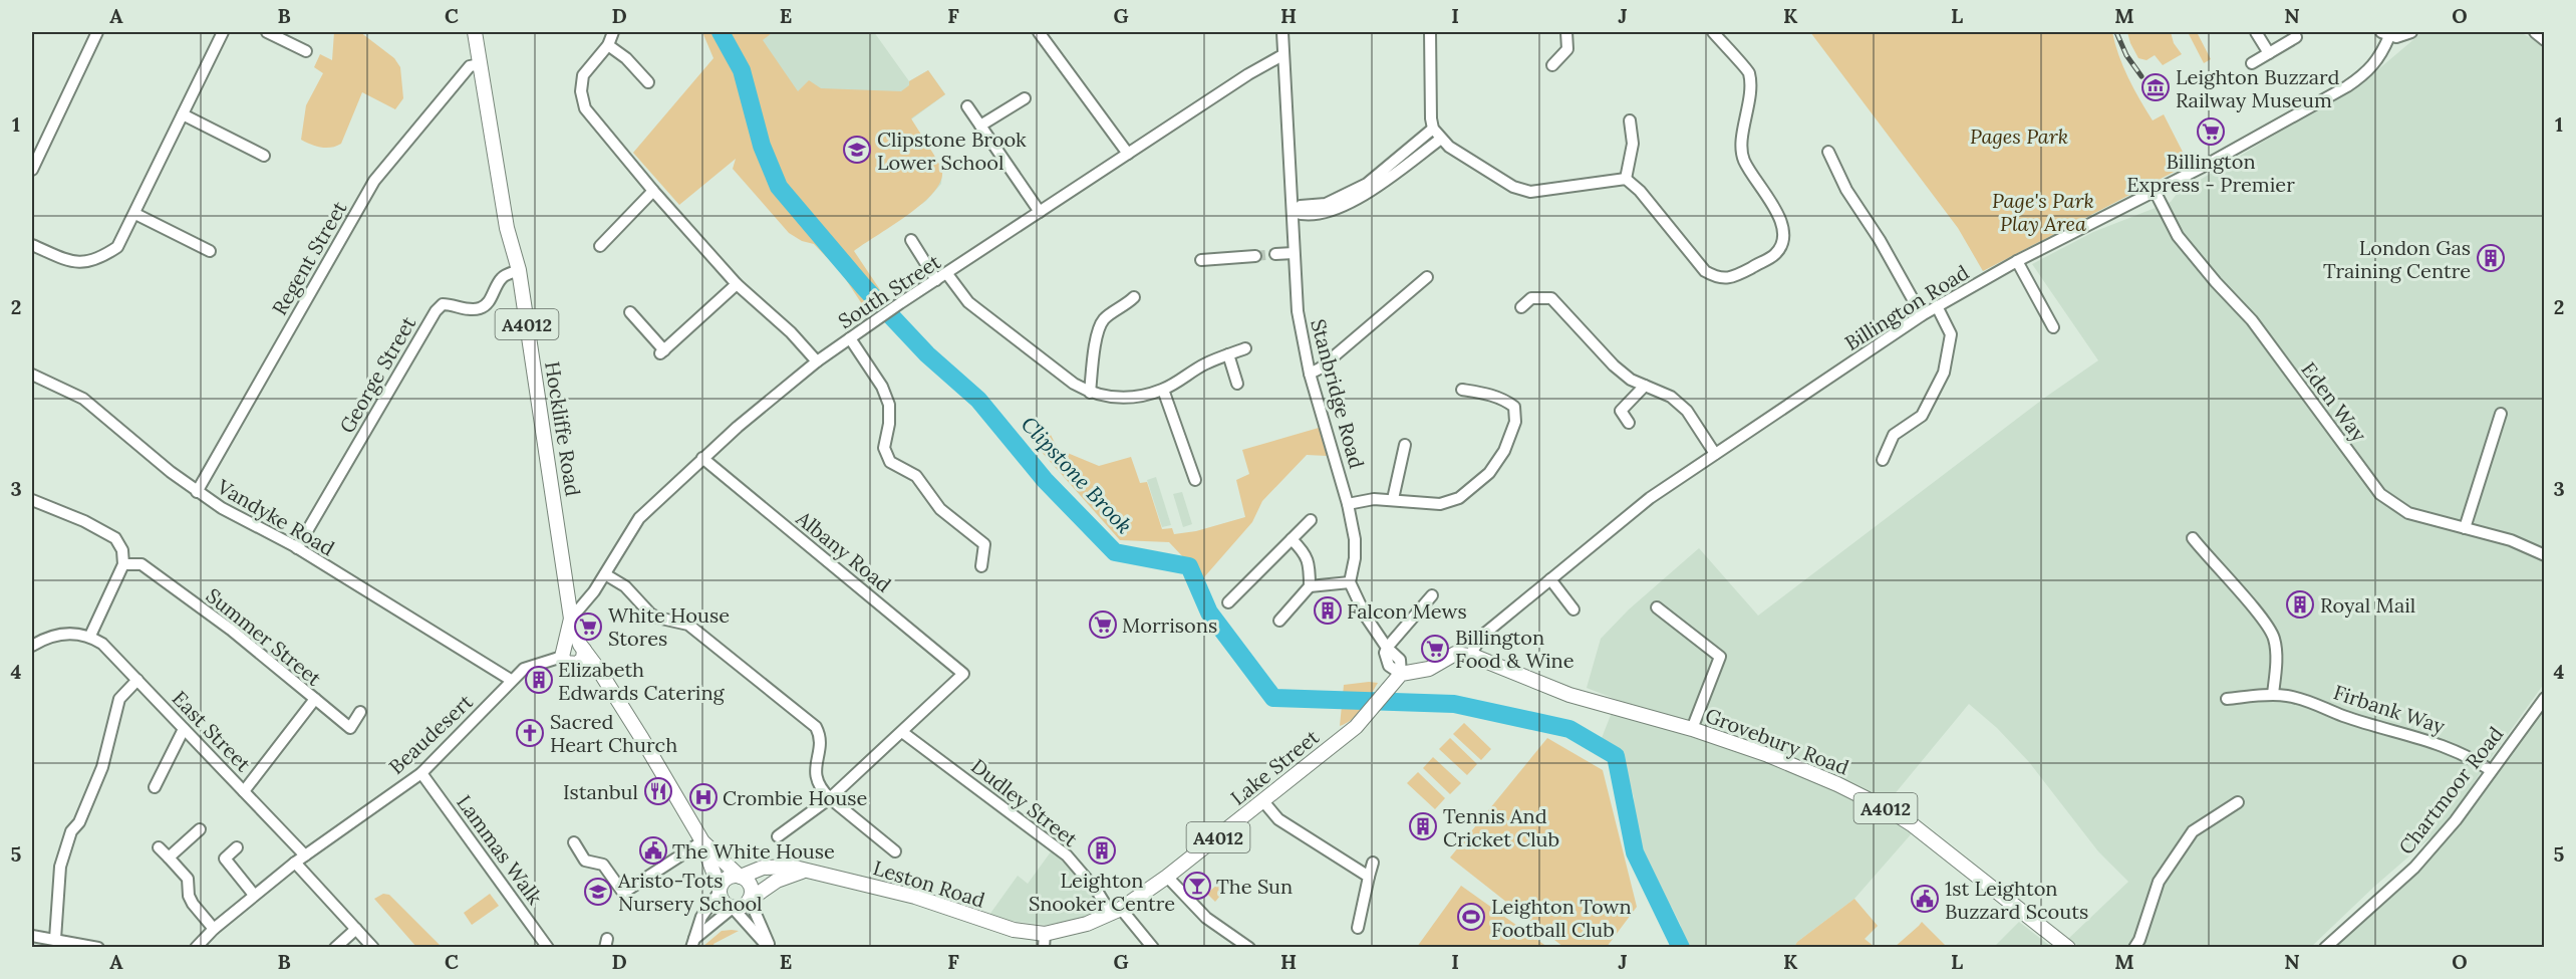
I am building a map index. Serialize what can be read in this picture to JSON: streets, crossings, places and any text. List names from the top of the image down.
{
  "streets": {
    "main road": [
      "A4012",
      "Hockliffe Road",
      "Grovebury Road",
      "Lake Street",
      "Leston Road"
    ],
    "street": [
      "Regent Street",
      "South Street",
      "Billington Road",
      "George Street",
      "Stanbridge Road",
      "Eden Way",
      "Vandyke Road",
      "Albany Road",
      "Summer Street",
      "Firbank Way",
      "East Street",
      "Beaudesert",
      "Chartmoor Road",
      "Dudley Street",
      "Lammas Walk"
    ]
  },
  "crossings": [
    ["Regent Street", "Hockliffe Road"],
    ["Regent Street", "Vandyke Road"],
    ["South Street", "Stanbridge Road"],
    ["South Street", "Hockliffe Road"],
    ["South Street", "Albany Road"],
    ["Billington Road", "Eden Way"],
    ["Billington Road", "Grovebury Road"],
    ["George Street", "Hockliffe Road"],
    ["George Street", "Vandyke Road"],
    ["Hockliffe Road", "Beaudesert"],
    ["Vandyke Road", "Beaudesert"],
    ["Albany Road", "Dudley Street"],
    ["Summer Street", "East Street"],
    ["Firbank Way", "Chartmoor Road"],
    ["East Street", "Beaudesert"],
    ["Beaudesert", "Lammas Walk"],
    ["Lake Street", "Dudley Street"],
    ["Lake Street", "Leston Road"]
  ],
  "water": ["Clipstone Brook"],
  "parks": ["Pages Park", "Page's Park Play Area"],
  "places": {
    "museum": ["Leighton Buzzard Railway Museum"],
    "supermarket": [
      "Billington Express - Premier",
      "Morrisons",
      "White House Stores",
      "Billington Food & Wine"
    ],
    "school or university": ["Clipstone Brook Lower School", "Aristo-Tots Nursery School"],
    "building": [
      "London Gas Training Centre",
      "Royal Mail",
      "Falcon Mews",
      "Elizabeth Edwards Catering",
      "Tennis And Cricket Club",
      "Leighton Snooker Centre"
    ],
    "church": ["Sacred Heart Church"],
    "restaurant": ["Istanbul"],
    "hospital": ["Crombie House"],
    "public building": ["The White House", "1st Leighton Buzzard Scouts"],
    "bar": ["The Sun"],
    "sports": ["Leighton Town Football Club"]
  },
  "grid": {
    "columns": [
      "A",
      "B",
      "C",
      "D",
      "E",
      "F",
      "G",
      "H",
      "I",
      "J",
      "K",
      "L",
      "M",
      "N",
      "O"
    ],
    "rows": [
      "1",
      "2",
      "3",
      "4",
      "5"
    ]
  }
}
